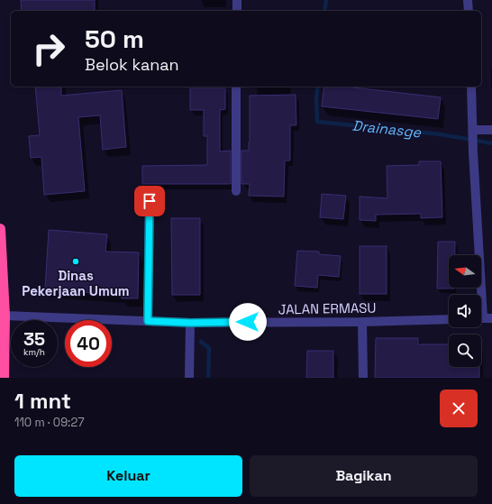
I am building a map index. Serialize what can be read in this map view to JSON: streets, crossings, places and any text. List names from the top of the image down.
{
  "streets": {
    "street": ["JALAN ERMASU"]
  },
  "water": ["Drainasge"],
  "places": ["Dinas Pekerjaan Umum"],
  "north": "left",
  "page": {
    "turn": ["50 m", "Belok kanan"],
    "speed": "35 km/h",
    "limit": "40",
    "heading": ["1 mnt", "110 m · 09:27"],
    "buttons": ["Keluar", "Bagikan"]
  }
}
